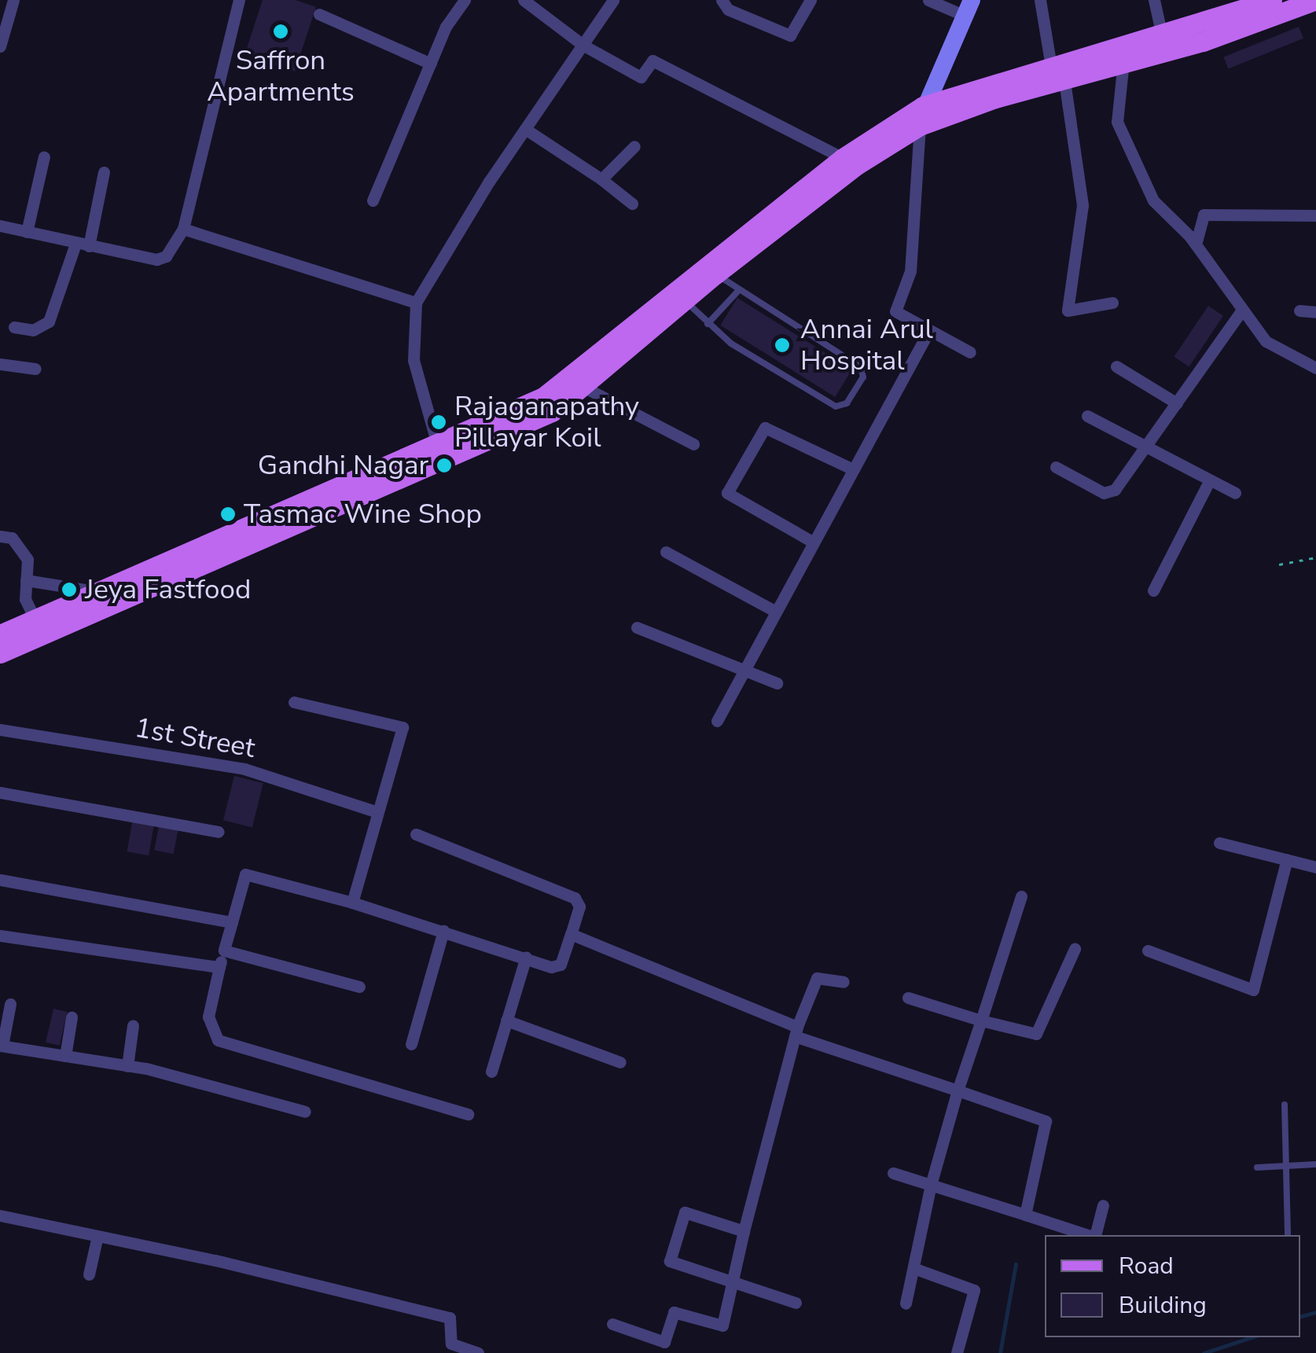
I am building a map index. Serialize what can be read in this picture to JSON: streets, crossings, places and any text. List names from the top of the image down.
{
  "streets": {
    "street": ["1st Street"]
  },
  "places": [
    "Saffron Apartments",
    "Annai Arul Hospital",
    "Rajaganapathy Pillayar Koil",
    "Gandhi Nagar",
    "Tasmac Wine Shop",
    "Jeya Fastfood"
  ],
  "legend": ["Road", "Building"]
}
